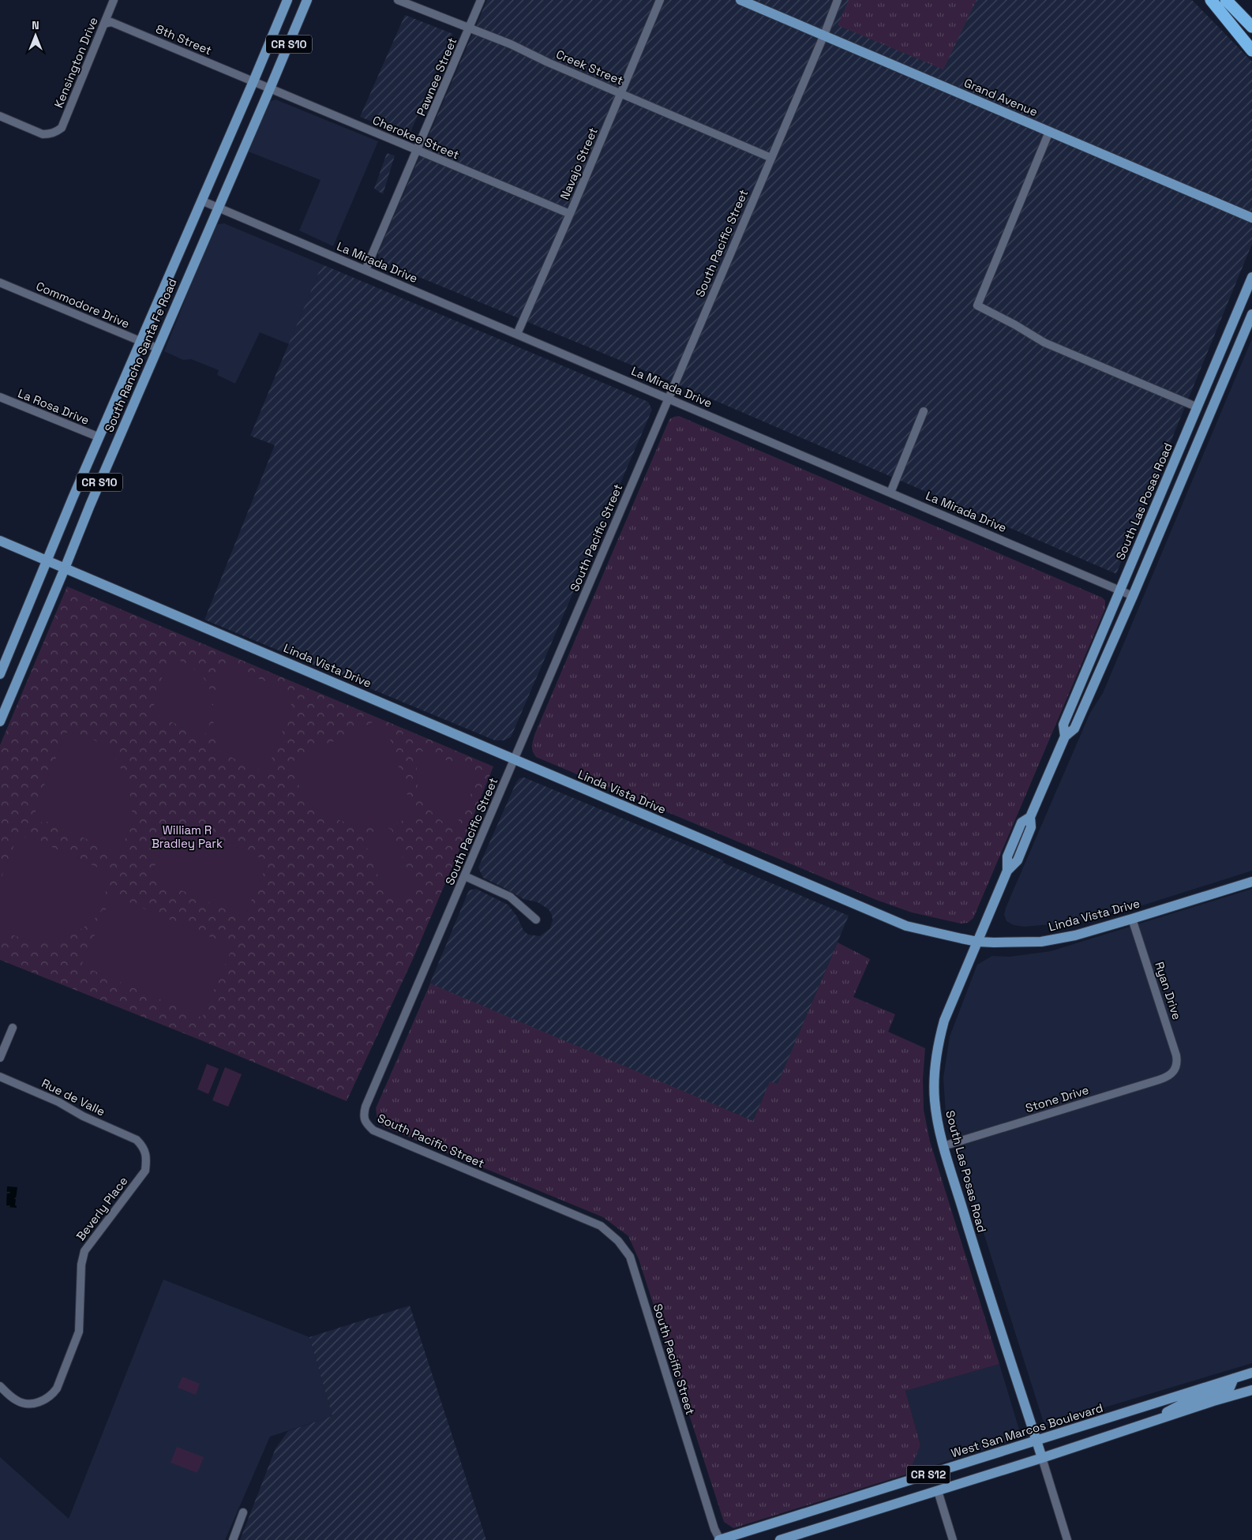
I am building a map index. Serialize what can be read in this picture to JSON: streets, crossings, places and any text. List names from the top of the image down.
{
  "streets": {
    "main road": [
      "CR S10",
      "Grand Avenue",
      "South Rancho Santa Fe Road",
      "South Las Posas Road",
      "Linda Vista Drive",
      "West San Marcos Boulevard",
      "CR S12"
    ],
    "street": [
      "8th Street",
      "Kensington Drive",
      "Creek Street",
      "Pawnee Street",
      "Cherokee Street",
      "Navajo Street",
      "South Pacific Street",
      "La Mirada Drive",
      "Commodore Drive",
      "La Rosa Drive",
      "Ryan Drive",
      "Rue de Valle",
      "Stone Drive",
      "Beverly Place"
    ]
  },
  "crossings": [
    ["8th Street", "Kensington Drive"],
    ["8th Street", "Cherokee Street"],
    ["8th Street", "South Rancho Santa Fe Road"],
    ["Creek Street", "Pawnee Street"],
    ["Creek Street", "Navajo Street"],
    ["Creek Street", "South Pacific Street"],
    ["Pawnee Street", "Cherokee Street"],
    ["Pawnee Street", "La Mirada Drive"],
    ["Grand Avenue", "South Pacific Street"],
    ["Cherokee Street", "Navajo Street"],
    ["Cherokee Street", "South Rancho Santa Fe Road"],
    ["Navajo Street", "La Mirada Drive"],
    ["South Pacific Street", "La Mirada Drive"],
    ["South Pacific Street", "Linda Vista Drive"],
    ["South Pacific Street", "West San Marcos Boulevard"],
    ["La Mirada Drive", "South Rancho Santa Fe Road"],
    ["La Mirada Drive", "South Las Posas Road"],
    ["Commodore Drive", "South Rancho Santa Fe Road"],
    ["South Rancho Santa Fe Road", "La Rosa Drive"],
    ["South Rancho Santa Fe Road", "Linda Vista Drive"],
    ["South Las Posas Road", "Linda Vista Drive"],
    ["South Las Posas Road", "Stone Drive"],
    ["South Las Posas Road", "West San Marcos Boulevard"],
    ["South Las Posas Road", "CR S12"],
    ["Linda Vista Drive", "Ryan Drive"],
    ["Ryan Drive", "Stone Drive"],
    ["Rue de Valle", "Beverly Place"]
  ],
  "parks": ["William R Bradley Park"],
  "north": "top"
}
